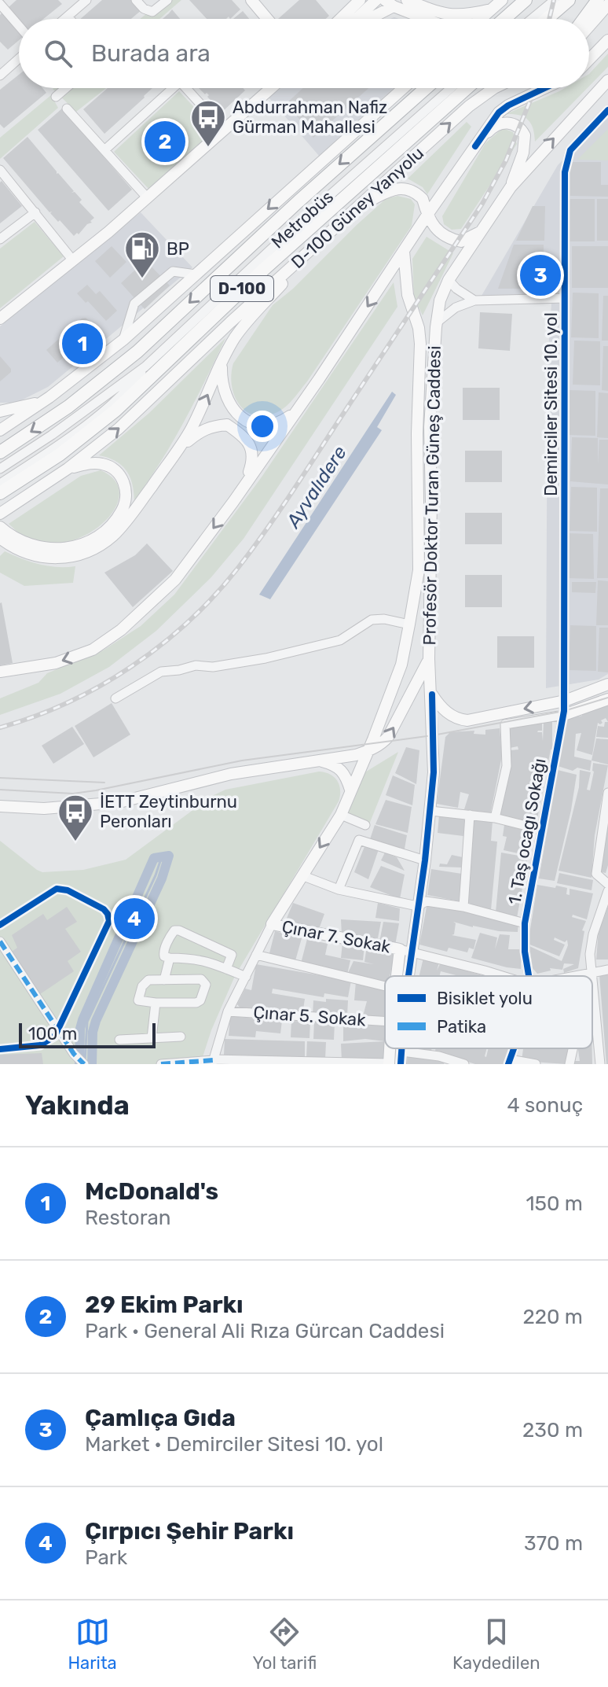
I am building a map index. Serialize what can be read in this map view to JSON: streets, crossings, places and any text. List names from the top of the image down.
{
  "streets": {
    "highway": ["D-100"],
    "main road": ["D-100 Güney Yanyolu", "Profesör Doktor Turan Güneş Caddesi", "Çınar 7. Sokak"],
    "street": [
      "Metrobüs",
      "Demirciler Sitesi 10. yol",
      "1. Taş ocagı Sokağı",
      "Çınar 5. Sokak"
    ]
  },
  "crossings": [
    ["Demirciler Sitesi 10. yol", "1. Taş ocagı Sokağı"]
  ],
  "water": ["Ayvalıdere"],
  "places": {
    "bus stop": ["Abdurrahman Nafiz Gürman Mahallesi", "İETT Zeytinburnu Peronları"],
    "fuel station": ["BP"]
  },
  "legend": ["Bisiklet yolu", "Patika"],
  "scale_bar": "100 m",
  "page": {
    "search": "Burada ara",
    "pins": [
      "2",
      "3",
      "1",
      "4"
    ],
    "scale": "100 m",
    "heading": ["Yakında", "4 sonuç"],
    "list": [
      {
        "mark": "1",
        "name": "McDonald's",
        "note": "Restoran",
        "value": "150 m"
      },
      {
        "mark": "2",
        "name": "29 Ekim Parkı",
        "note": "Park · General Ali Rıza Gürcan Caddesi",
        "value": "220 m"
      },
      {
        "mark": "3",
        "name": "Çamlıça Gıda",
        "note": "Market · Demirciler Sitesi 10. yol",
        "value": "230 m"
      },
      {
        "mark": "4",
        "name": "Çırpıcı Şehir Parkı",
        "note": "Park",
        "value": "370 m"
      }
    ],
    "nav": ["Harita", "Yol tarifi", "Kaydedilen"]
  }
}
